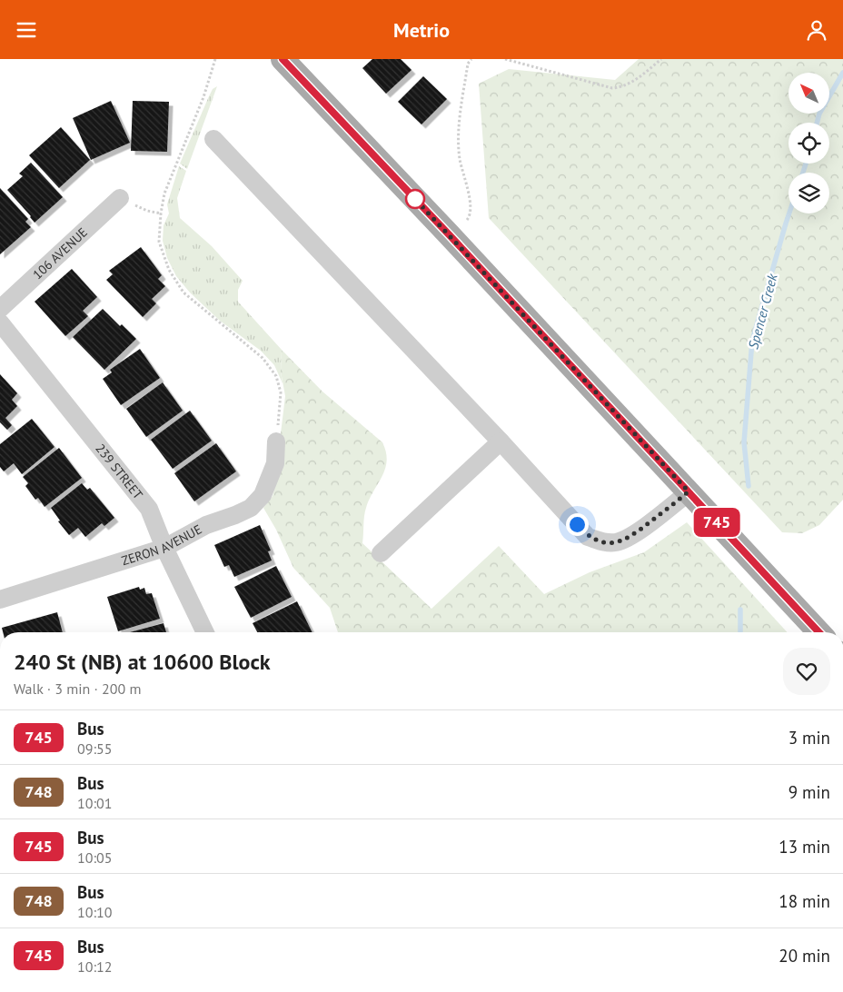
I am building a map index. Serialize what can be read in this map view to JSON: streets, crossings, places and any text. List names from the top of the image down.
{
  "streets": {
    "street": ["106 AVENUE", "239 STREET", "ZERON AVENUE"]
  },
  "crossings": [
    ["239 STREET", "ZERON AVENUE"]
  ],
  "water": ["Spencer Creek"],
  "lines": ["bus line 745"],
  "north": "top left",
  "page": {
    "header": "Metrio",
    "on_map": "745",
    "heading": ["240 St (NB) at 10600 Block", "Walk · 3 min · 200 m"],
    "list": [
      {
        "mark": "745",
        "name": "Bus",
        "note": "09:55",
        "value": "3 min"
      },
      {
        "mark": "748",
        "name": "Bus",
        "note": "10:01",
        "value": "9 min"
      },
      {
        "mark": "745",
        "name": "Bus",
        "note": "10:05",
        "value": "13 min"
      },
      {
        "mark": "748",
        "name": "Bus",
        "note": "10:10",
        "value": "18 min"
      },
      {
        "mark": "745",
        "name": "Bus",
        "note": "10:12",
        "value": "20 min"
      }
    ]
  }
}
